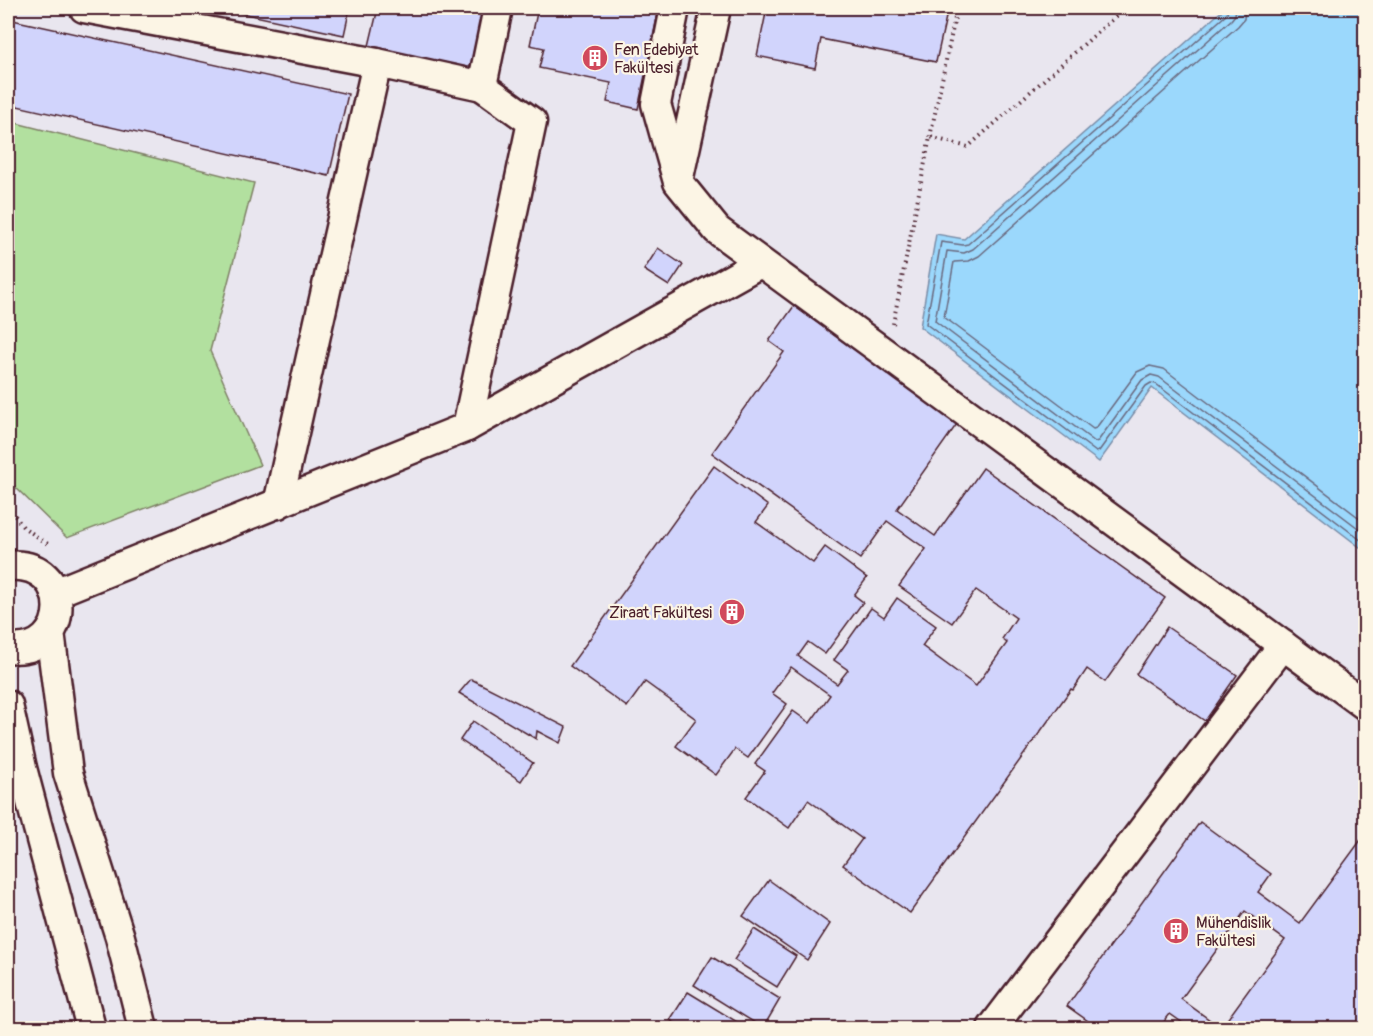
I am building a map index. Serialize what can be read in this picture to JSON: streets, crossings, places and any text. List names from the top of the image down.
{
  "places": {
    "building": ["Fen Edebiyat Fakültesi", "Ziraat Fakültesi", "Mühendislik Fakültesi"]
  }
}
